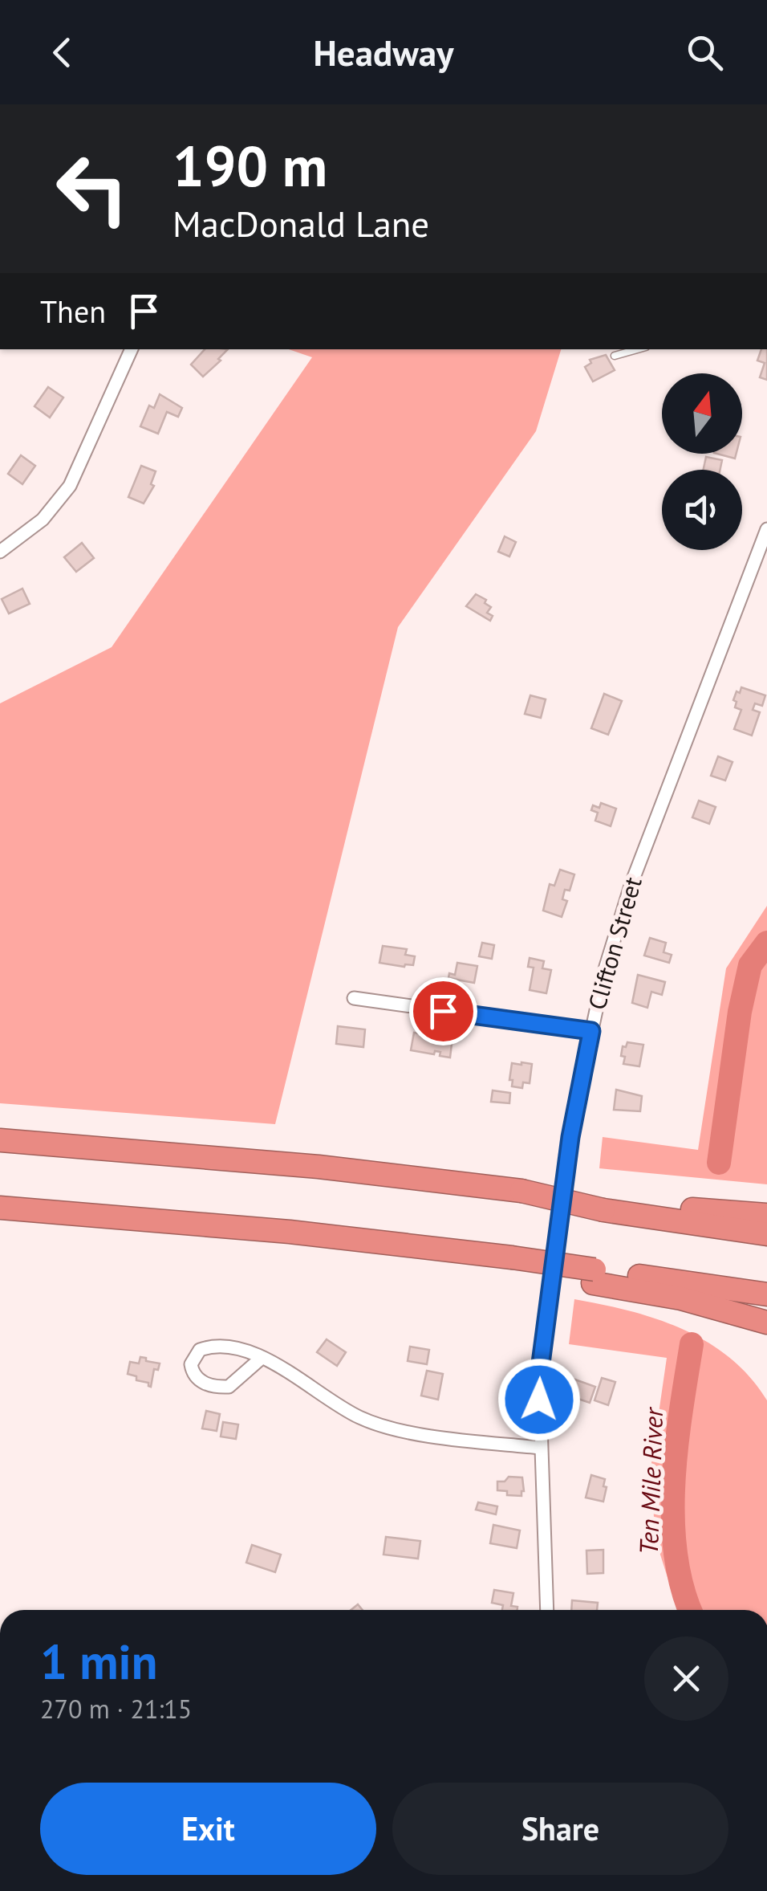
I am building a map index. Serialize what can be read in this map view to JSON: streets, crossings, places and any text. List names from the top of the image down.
{
  "streets": {
    "street": ["Clifton Street"]
  },
  "water": ["Ten Mile River"],
  "north": "top",
  "page": {
    "header": "Headway",
    "turn": ["190 m", "MacDonald Lane"],
    "then": "Then",
    "heading": ["1 min", "270 m · 21:15"],
    "buttons": ["Exit", "Share"]
  }
}
